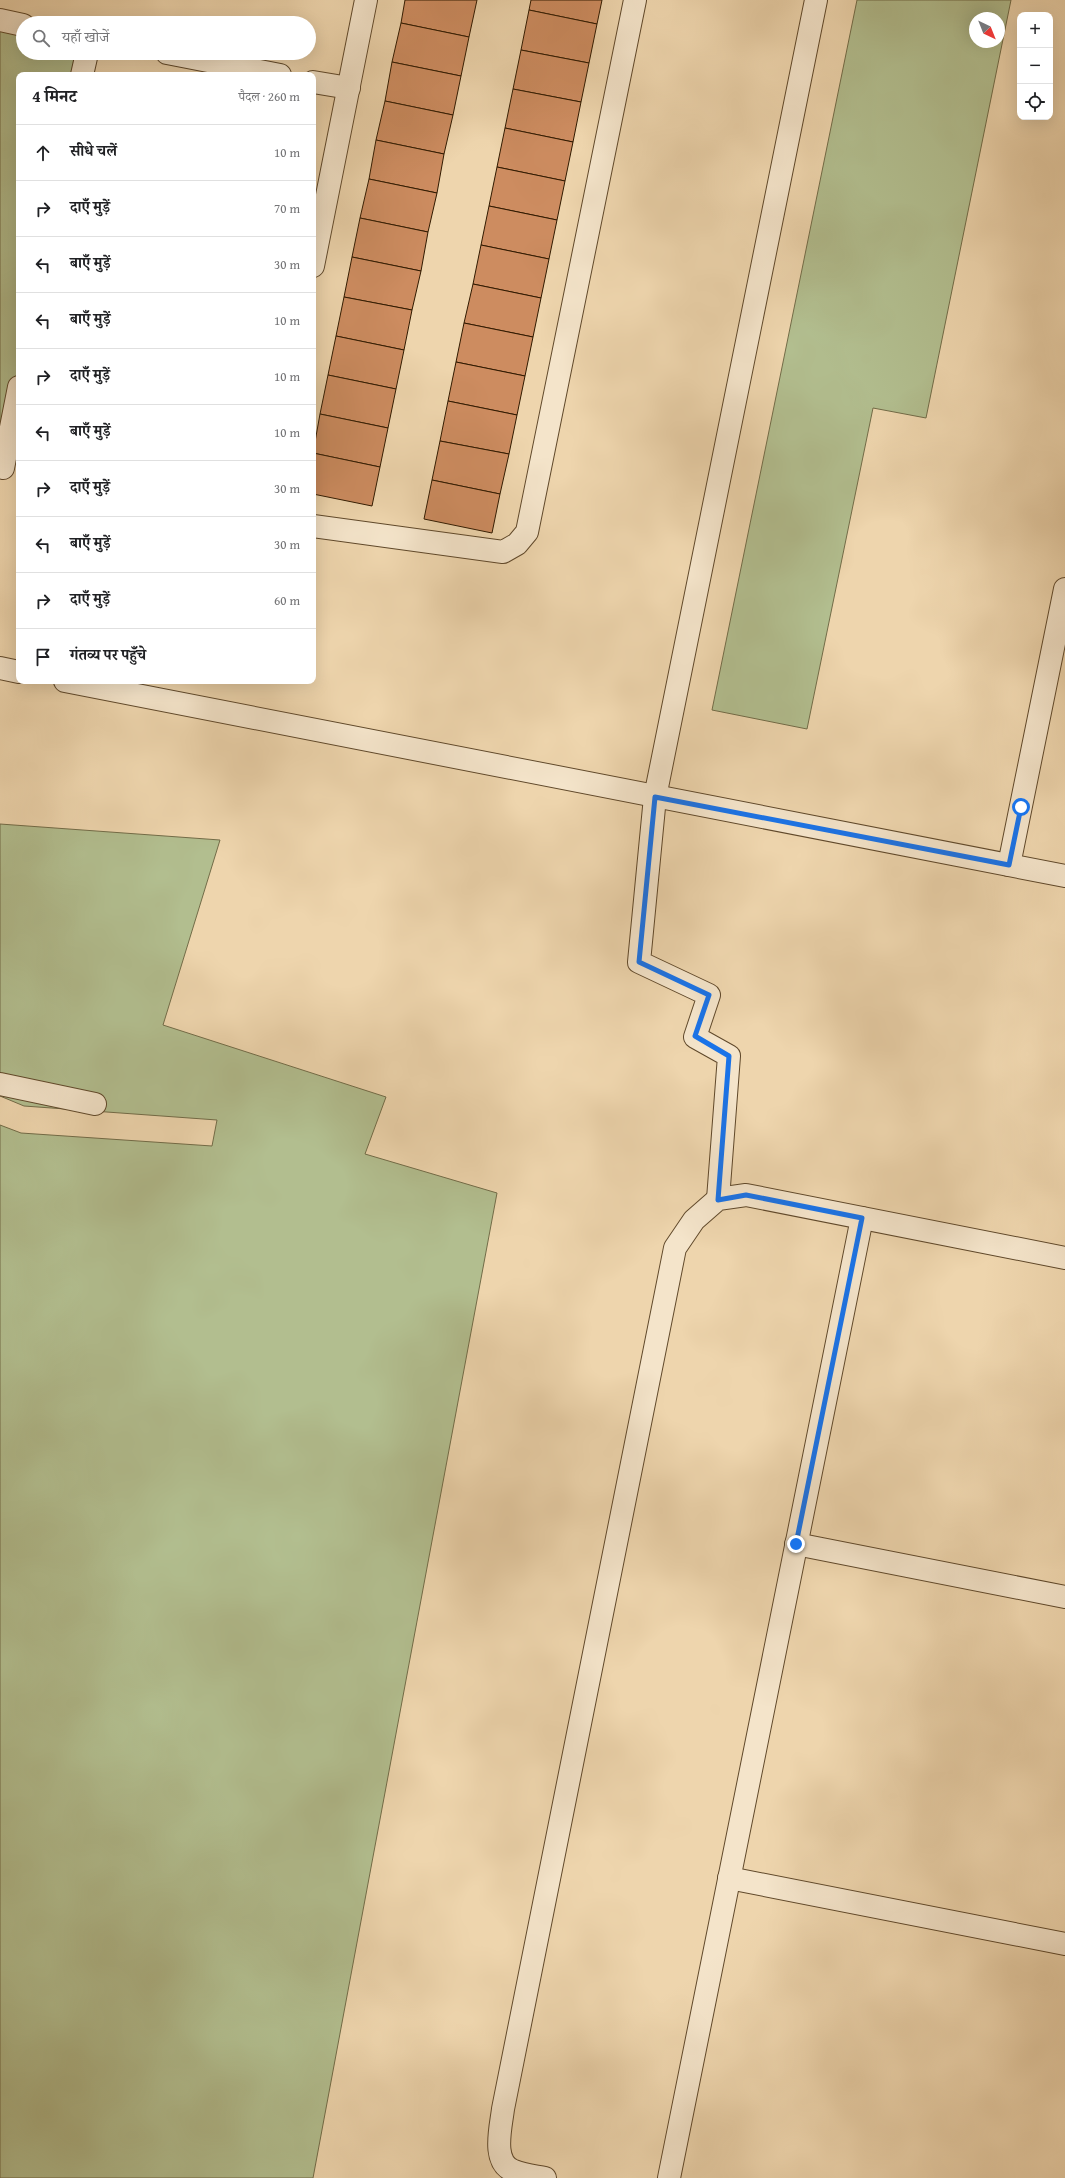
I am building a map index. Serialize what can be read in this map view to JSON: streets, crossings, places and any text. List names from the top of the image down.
{
  "north": "bottom right",
  "page": {
    "map_buttons": ["+", "−"],
    "search": "यहाँ खोजें",
    "heading": ["4 मिनट", "पैदल · 260 m"],
    "list": [
      ["सीधे चलें", "10 m"],
      ["दाएँ मुड़ें", "70 m"],
      ["बाएँ मुड़ें", "30 m"],
      ["बाएँ मुड़ें", "10 m"],
      ["दाएँ मुड़ें", "10 m"],
      ["बाएँ मुड़ें", "10 m"],
      ["दाएँ मुड़ें", "30 m"],
      ["बाएँ मुड़ें", "30 m"],
      ["दाएँ मुड़ें", "60 m"],
      "गंतव्य पर पहुँचे"
    ]
  }
}
